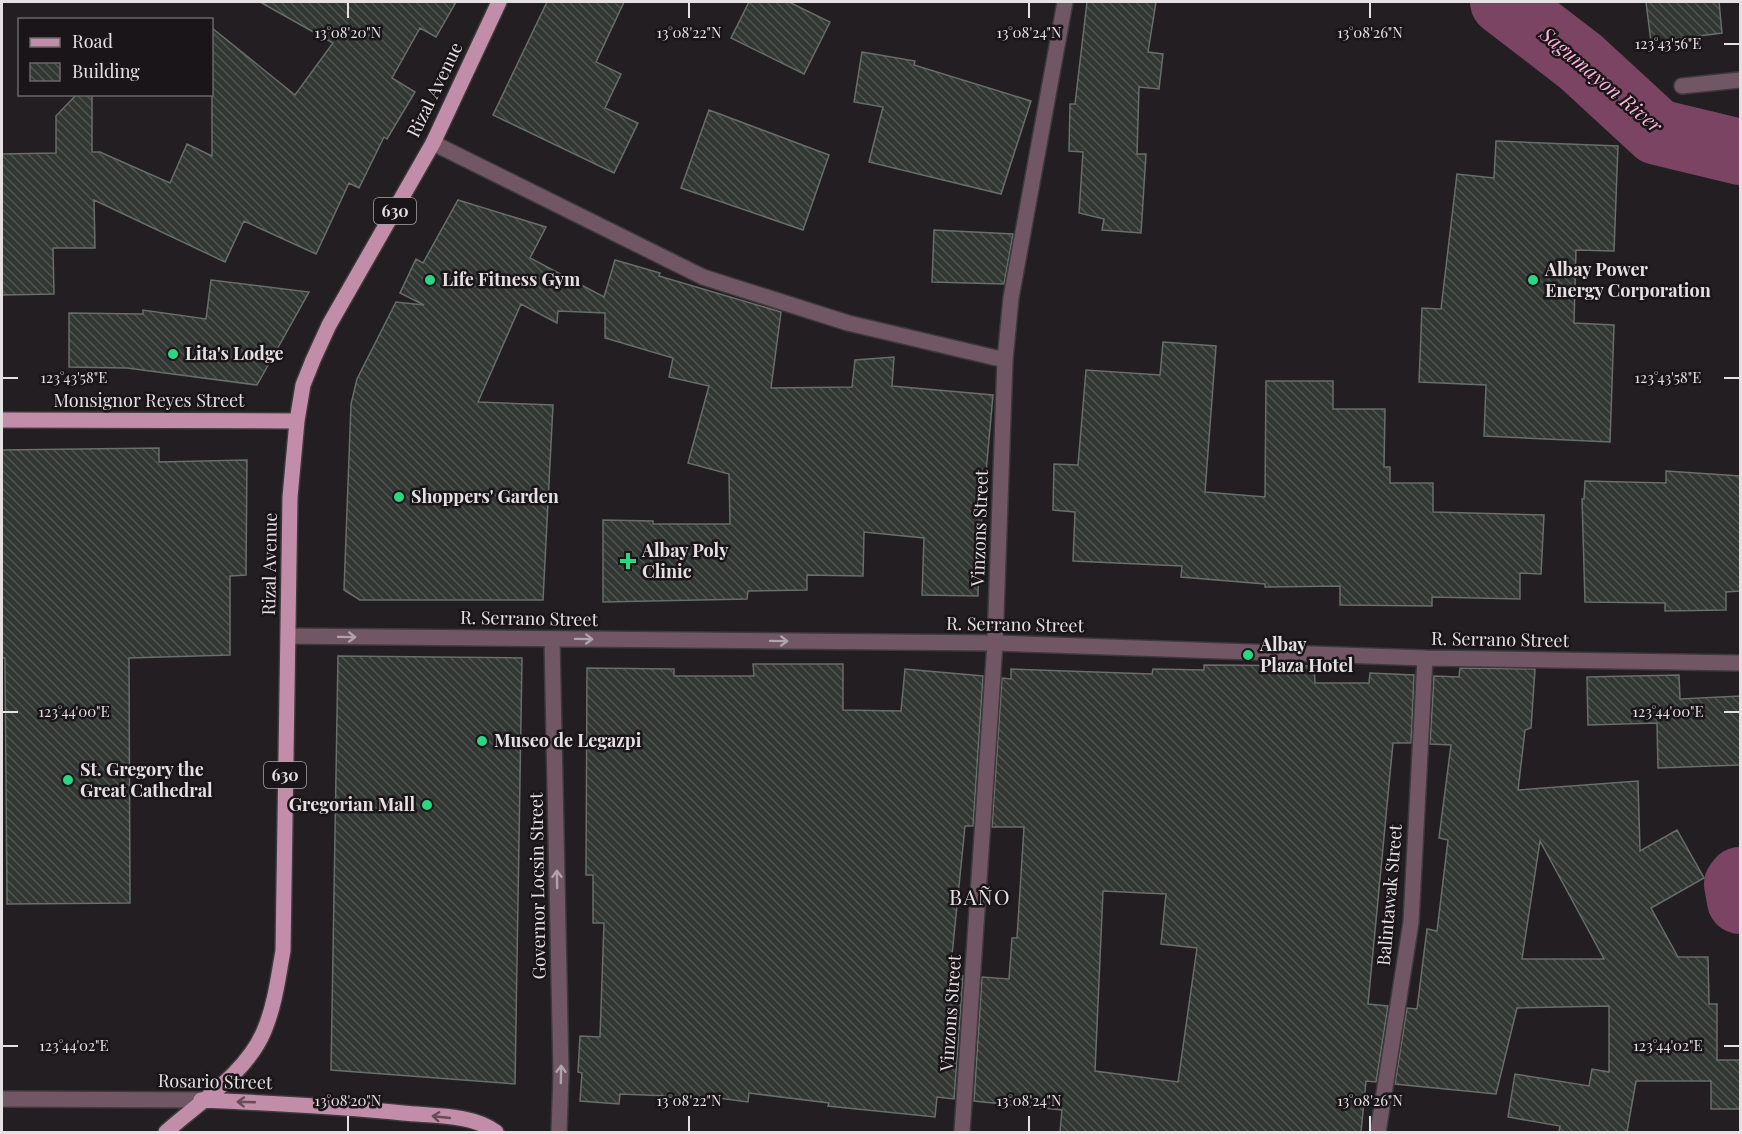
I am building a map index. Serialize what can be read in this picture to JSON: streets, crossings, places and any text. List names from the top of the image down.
{
  "streets": {
    "main road": [
      "Rizal Avenue",
      "630",
      "Monsignor Reyes Street",
      "Rosario Street"
    ],
    "street": [
      "Vinzons Street",
      "R. Serrano Street",
      "Governor Locsin Street",
      "Balintawak Street"
    ]
  },
  "crossings": [
    ["Rizal Avenue", "Monsignor Reyes Street"],
    ["Rizal Avenue", "R. Serrano Street"],
    ["Rizal Avenue", "Rosario Street"],
    ["Vinzons Street", "R. Serrano Street"],
    ["R. Serrano Street", "Governor Locsin Street"],
    ["R. Serrano Street", "Balintawak Street"]
  ],
  "one_way": ["R. Serrano Street", "Governor Locsin Street", "Rosario Street"],
  "districts": ["BAÑO"],
  "water": ["Sagumayon River"],
  "places": {
    "other": [
      "Life Fitness Gym",
      "Albay Power Energy Corporation",
      "Lita's Lodge",
      "Shoppers' Garden",
      "Albay Plaza Hotel",
      "Museo de Legazpi",
      "St. Gregory the Great Cathedral",
      "Gregorian Mall"
    ],
    "health": ["Albay Poly Clinic"]
  },
  "legend": ["Road", "Building"],
  "coordinates": [
    "13°08'20\"N",
    "13°08'22\"N",
    "13°08'24\"N",
    "13°08'26\"N",
    "123°43'56\"E",
    "123°43'58\"E",
    "123°44'00\"E",
    "123°44'02\"E"
  ]
}
